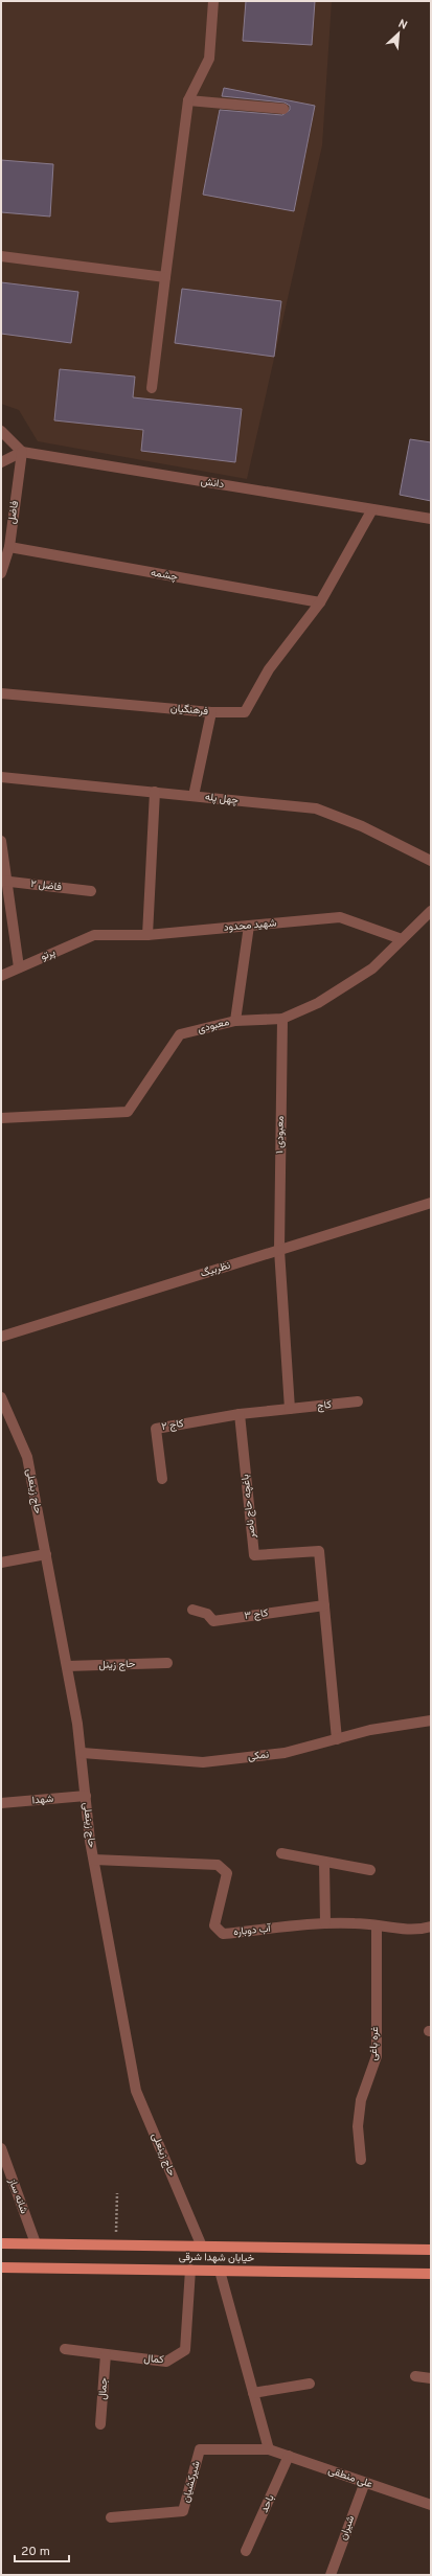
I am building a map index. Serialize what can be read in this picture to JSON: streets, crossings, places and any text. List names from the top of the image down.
{
  "streets": {
    "main road": ["خیابان شهدا شرقی"],
    "street": [
      "دانش",
      "فاضل",
      "چشمه",
      "فرهنگیان",
      "چهل پله",
      "فاضل ۲",
      "شهید محدود",
      "پرتو",
      "معبودی",
      "معبودی ۱",
      "نظربیگ",
      "کاج",
      "کاج ۲",
      "حاج زینعلی",
      "باغچه حاج ناصر",
      "کاج ۳",
      "حاج زینل",
      "نمکی",
      "شهدا",
      "آب دوباره",
      "غره باغی",
      "شانه ساز",
      "کمال",
      "جمال",
      "علی منطقی",
      "شیرکشیان",
      "باحد",
      "شیران"
    ]
  },
  "crossings": [
    ["دانش", "فاضل"],
    ["فاضل", "چشمه"],
    ["چشمه", "فرهنگیان"],
    ["شهید محدود", "پرتو"],
    ["شهید محدود", "معبودی"],
    ["معبودی", "معبودی ۱"],
    ["معبودی ۱", "نظربیگ"],
    ["کاج ۲", "باغچه حاج ناصر"],
    ["حاج زینعلی", "حاج زینل"],
    ["حاج زینعلی", "نمکی"],
    ["حاج زینعلی", "شهدا"],
    ["حاج زینعلی", "آب دوباره"],
    ["حاج زینعلی", "خیابان شهدا شرقی"],
    ["باغچه حاج ناصر", "کاج ۳"],
    ["باغچه حاج ناصر", "نمکی"],
    ["آب دوباره", "غره باغی"],
    ["شانه ساز", "خیابان شهدا شرقی"],
    ["خیابان شهدا شرقی", "کمال"],
    ["کمال", "جمال"],
    ["علی منطقی", "شیرکشیان"],
    ["علی منطقی", "باحد"],
    ["علی منطقی", "شیران"]
  ],
  "scale_bar": "20 m",
  "north": "top right"
}
